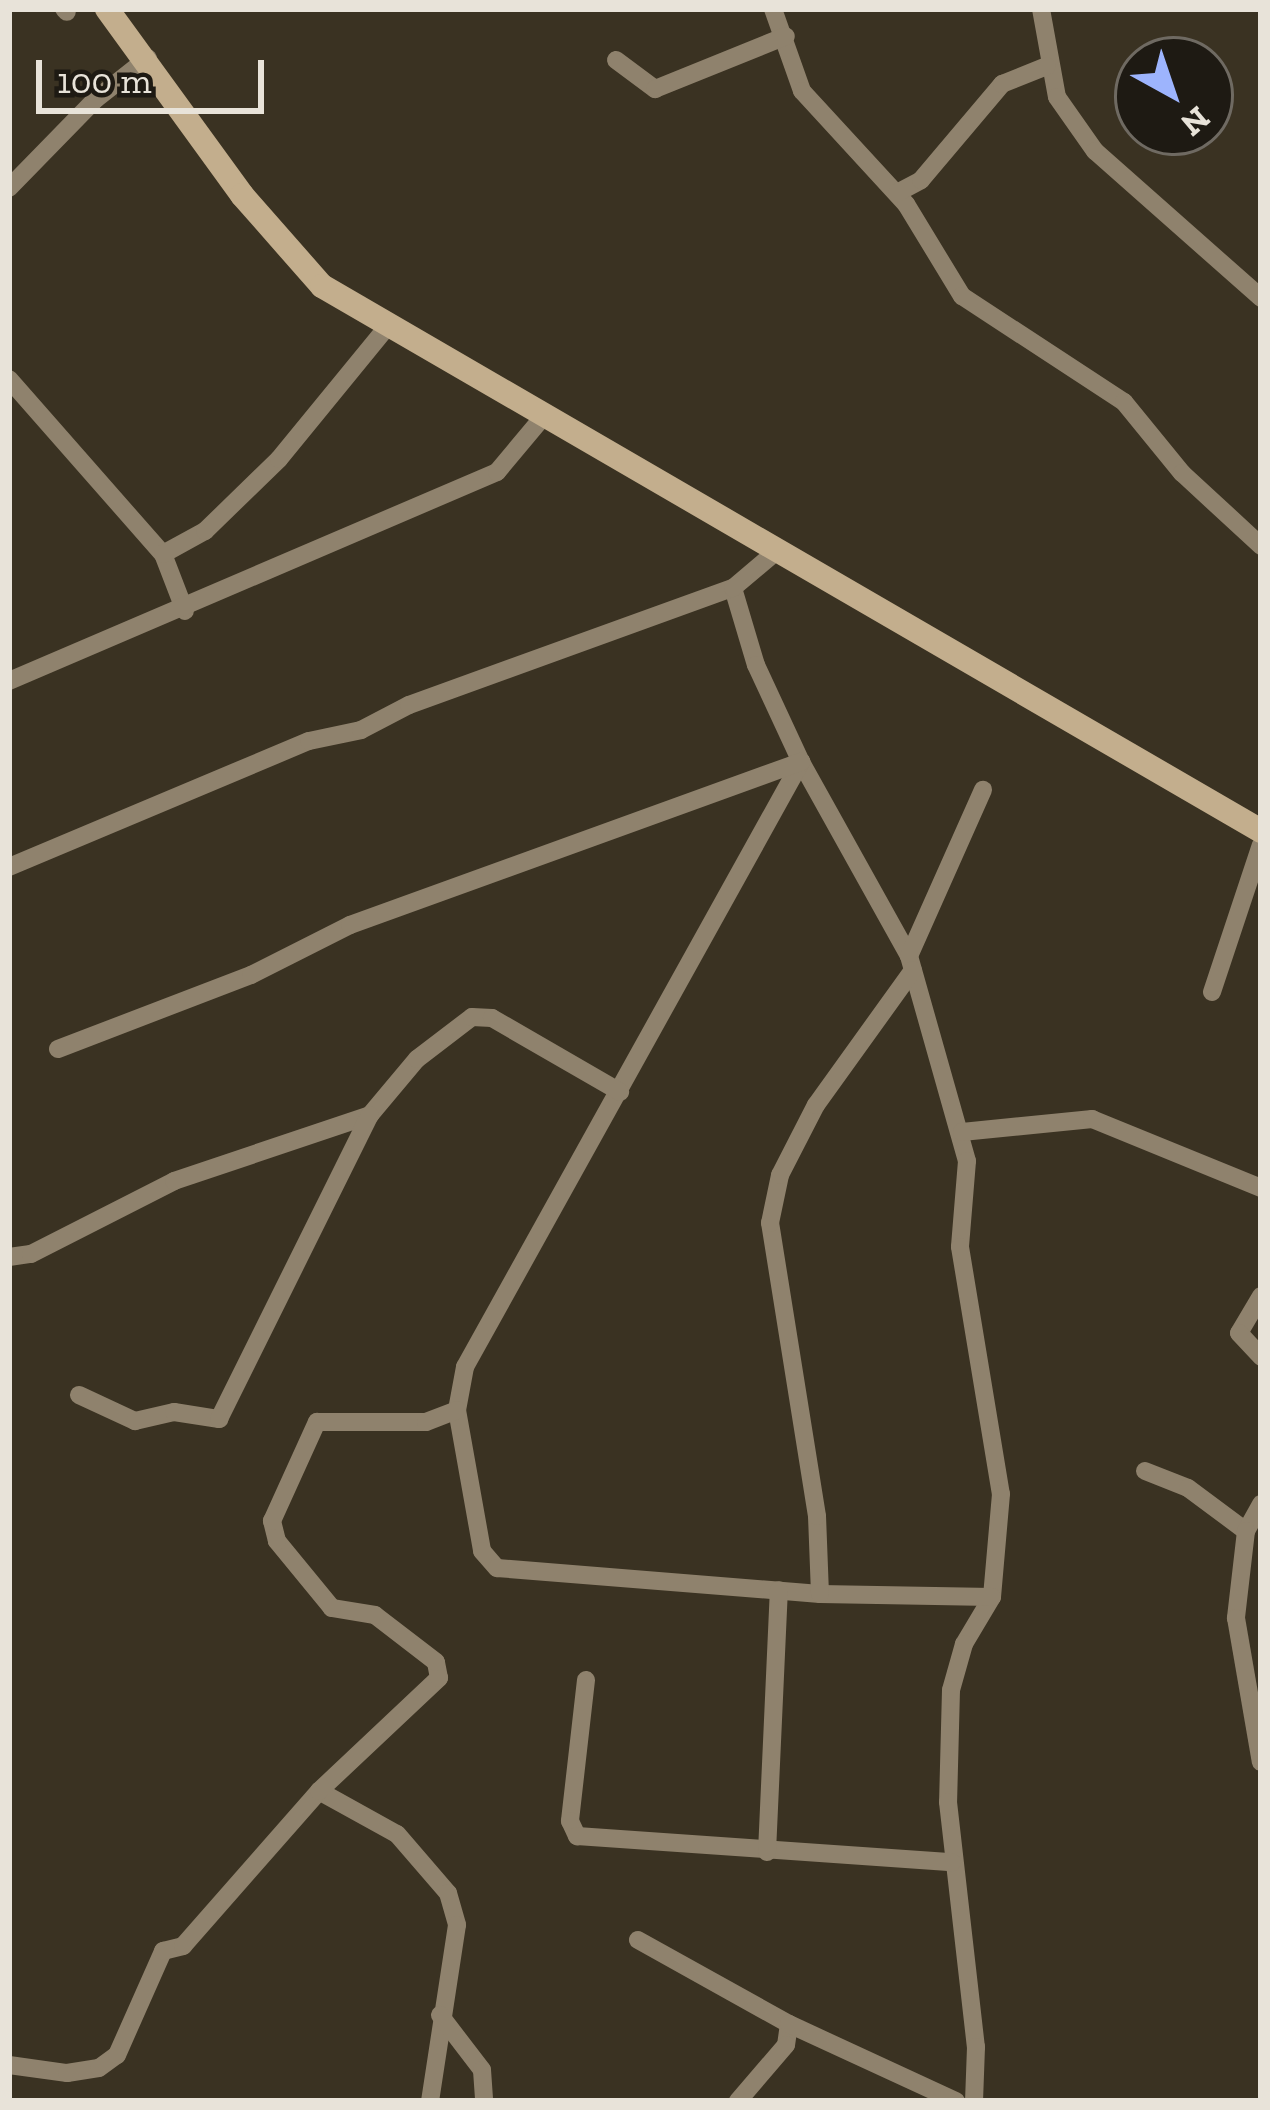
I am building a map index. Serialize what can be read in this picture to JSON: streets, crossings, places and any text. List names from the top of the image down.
{
  "scale_bar": "100 m",
  "north": "bottom right"
}
